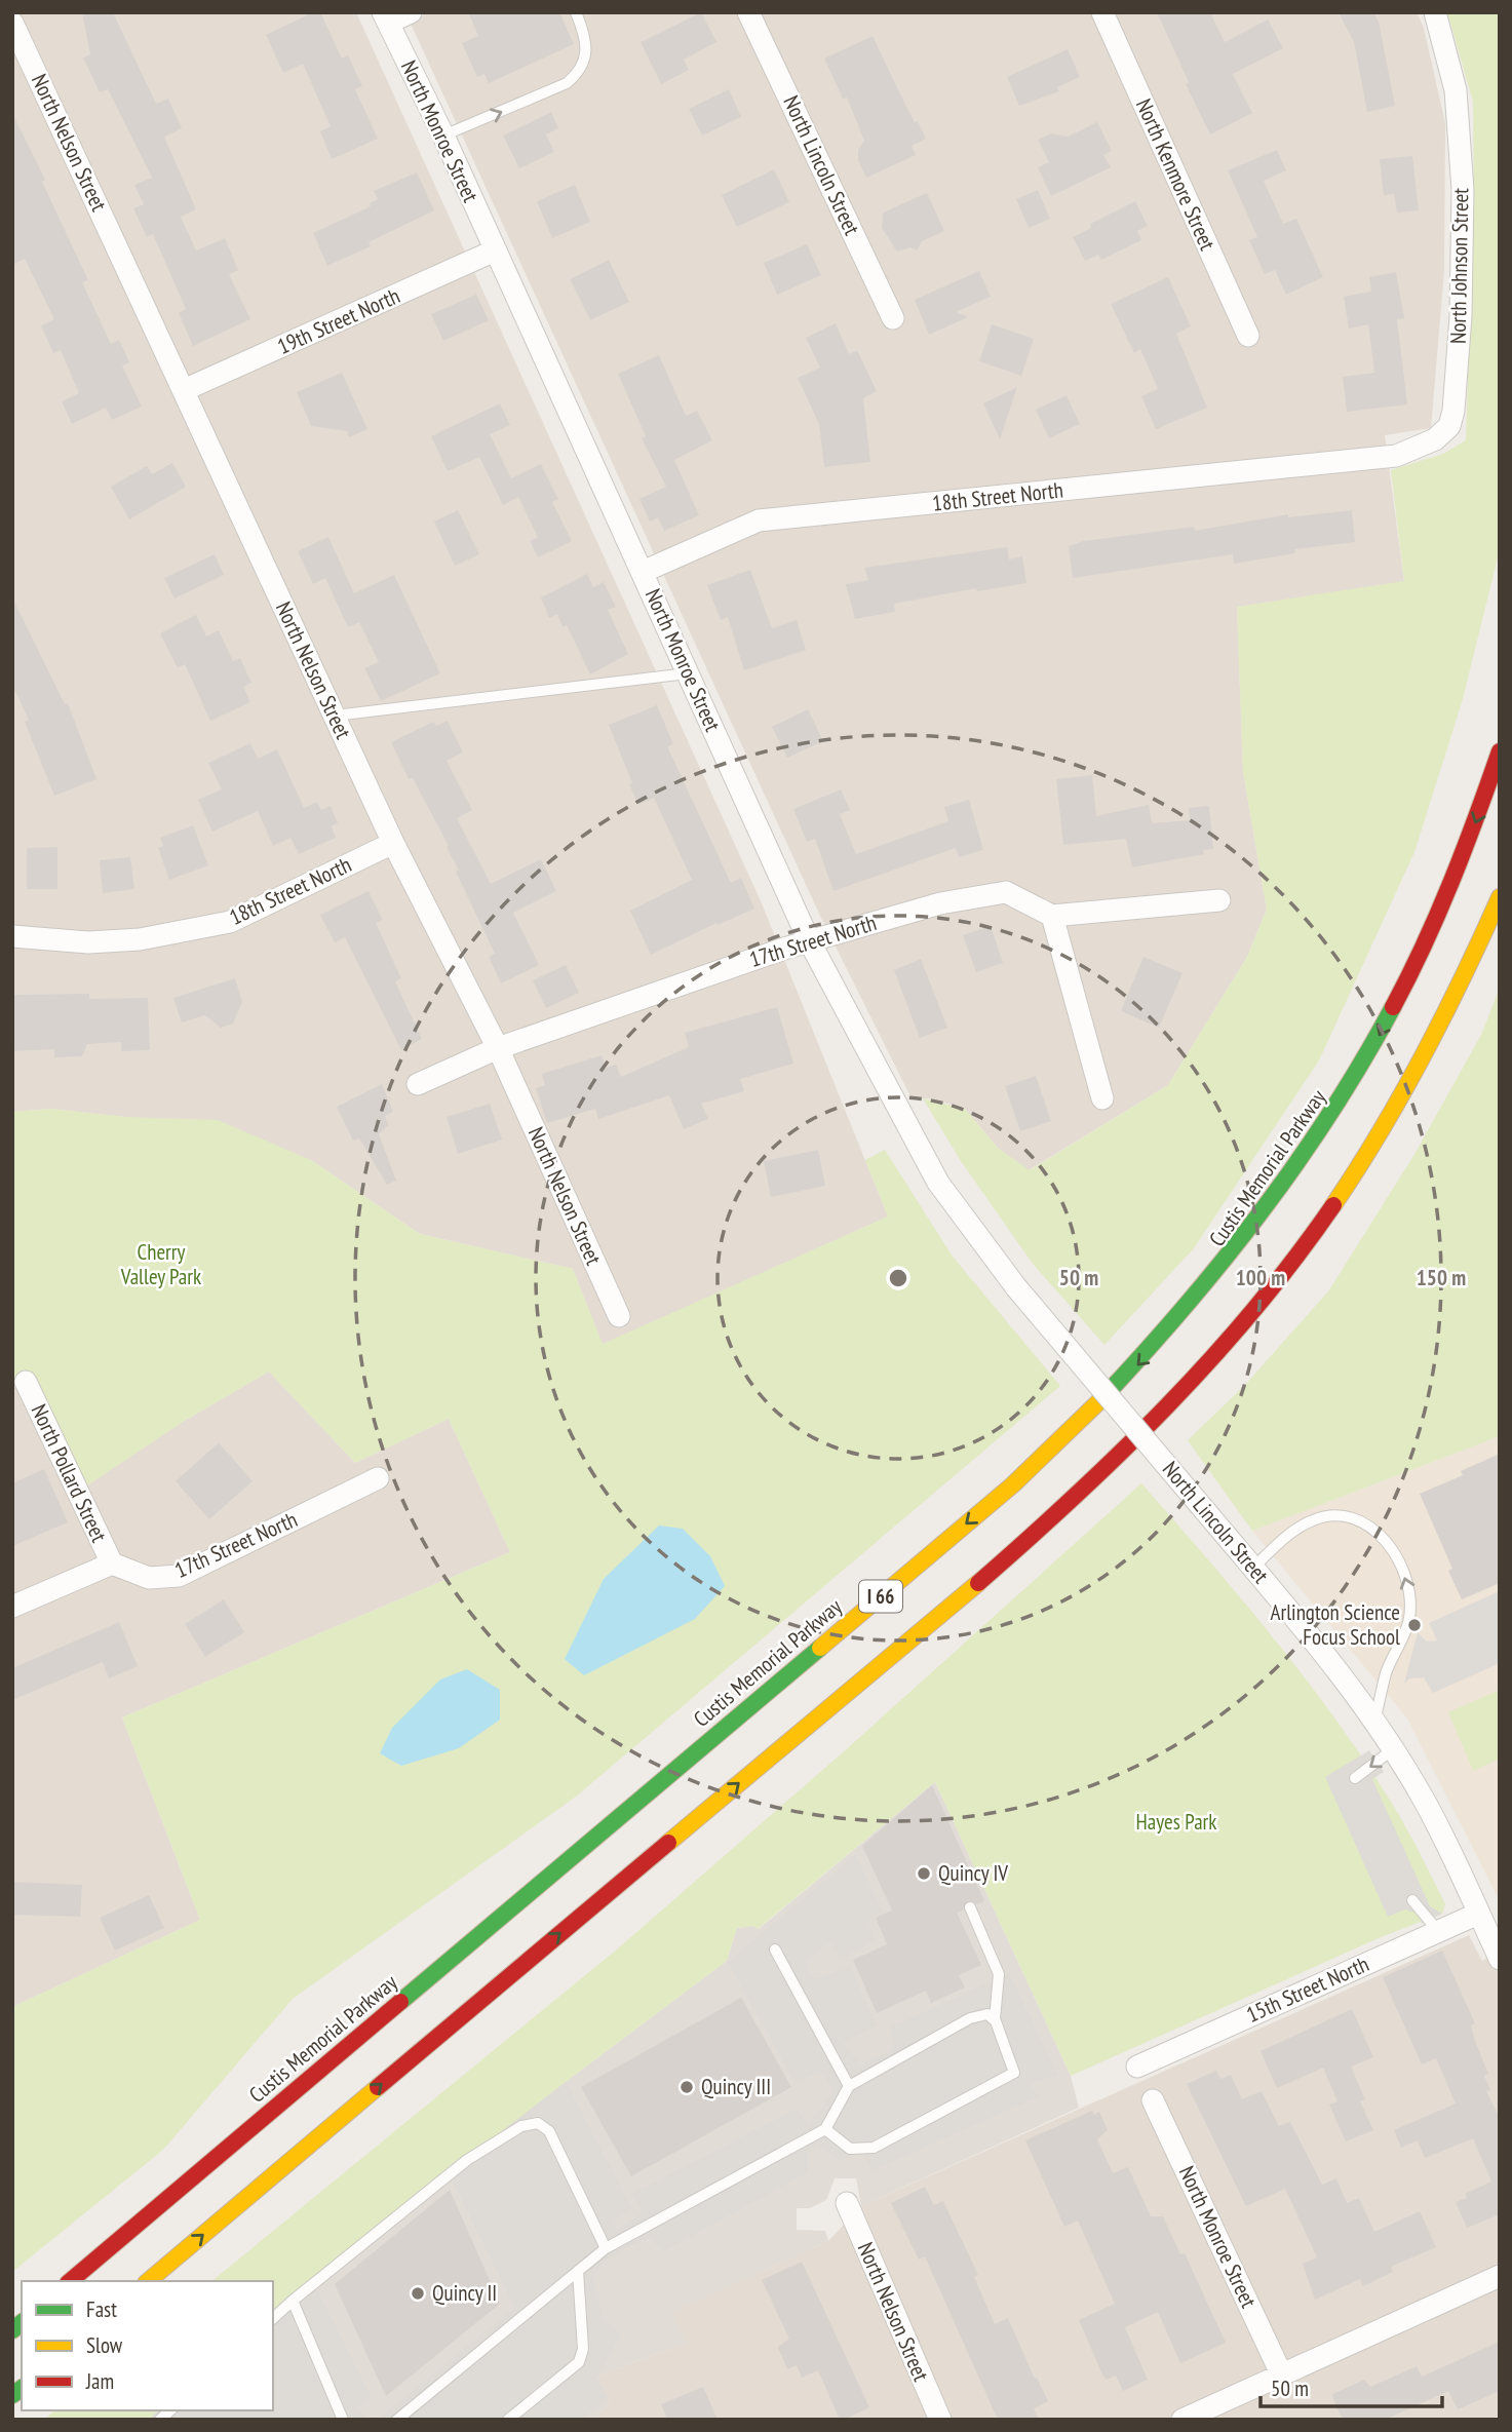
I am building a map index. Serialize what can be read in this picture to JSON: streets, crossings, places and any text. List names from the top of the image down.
{
  "streets": {
    "highway": ["Custis Memorial Parkway", "I 66"],
    "street": [
      "North Monroe Street",
      "North Nelson Street",
      "North Lincoln Street",
      "North Kenmore Street",
      "North Johnson Street",
      "19th Street North",
      "18th Street North",
      "17th Street North",
      "North Pollard Street",
      "15th Street North"
    ]
  },
  "crossings": [
    ["North Monroe Street", "North Lincoln Street"],
    ["North Monroe Street", "19th Street North"],
    ["North Monroe Street", "18th Street North"],
    ["North Monroe Street", "17th Street North"],
    ["North Nelson Street", "19th Street North"],
    ["North Nelson Street", "18th Street North"],
    ["North Nelson Street", "17th Street North"],
    ["North Lincoln Street", "15th Street North"],
    ["North Johnson Street", "18th Street North"],
    ["17th Street North", "North Pollard Street"]
  ],
  "parks": ["Cherry Valley Park", "Hayes Park"],
  "places": [
    "Arlington Science Focus School",
    "Quincy IV",
    "Quincy III",
    "Quincy II"
  ],
  "legend": ["Fast", "Slow", "Jam"],
  "scale_bar": "50 m",
  "rings": ["50 m", "100 m", "150 m"]
}
